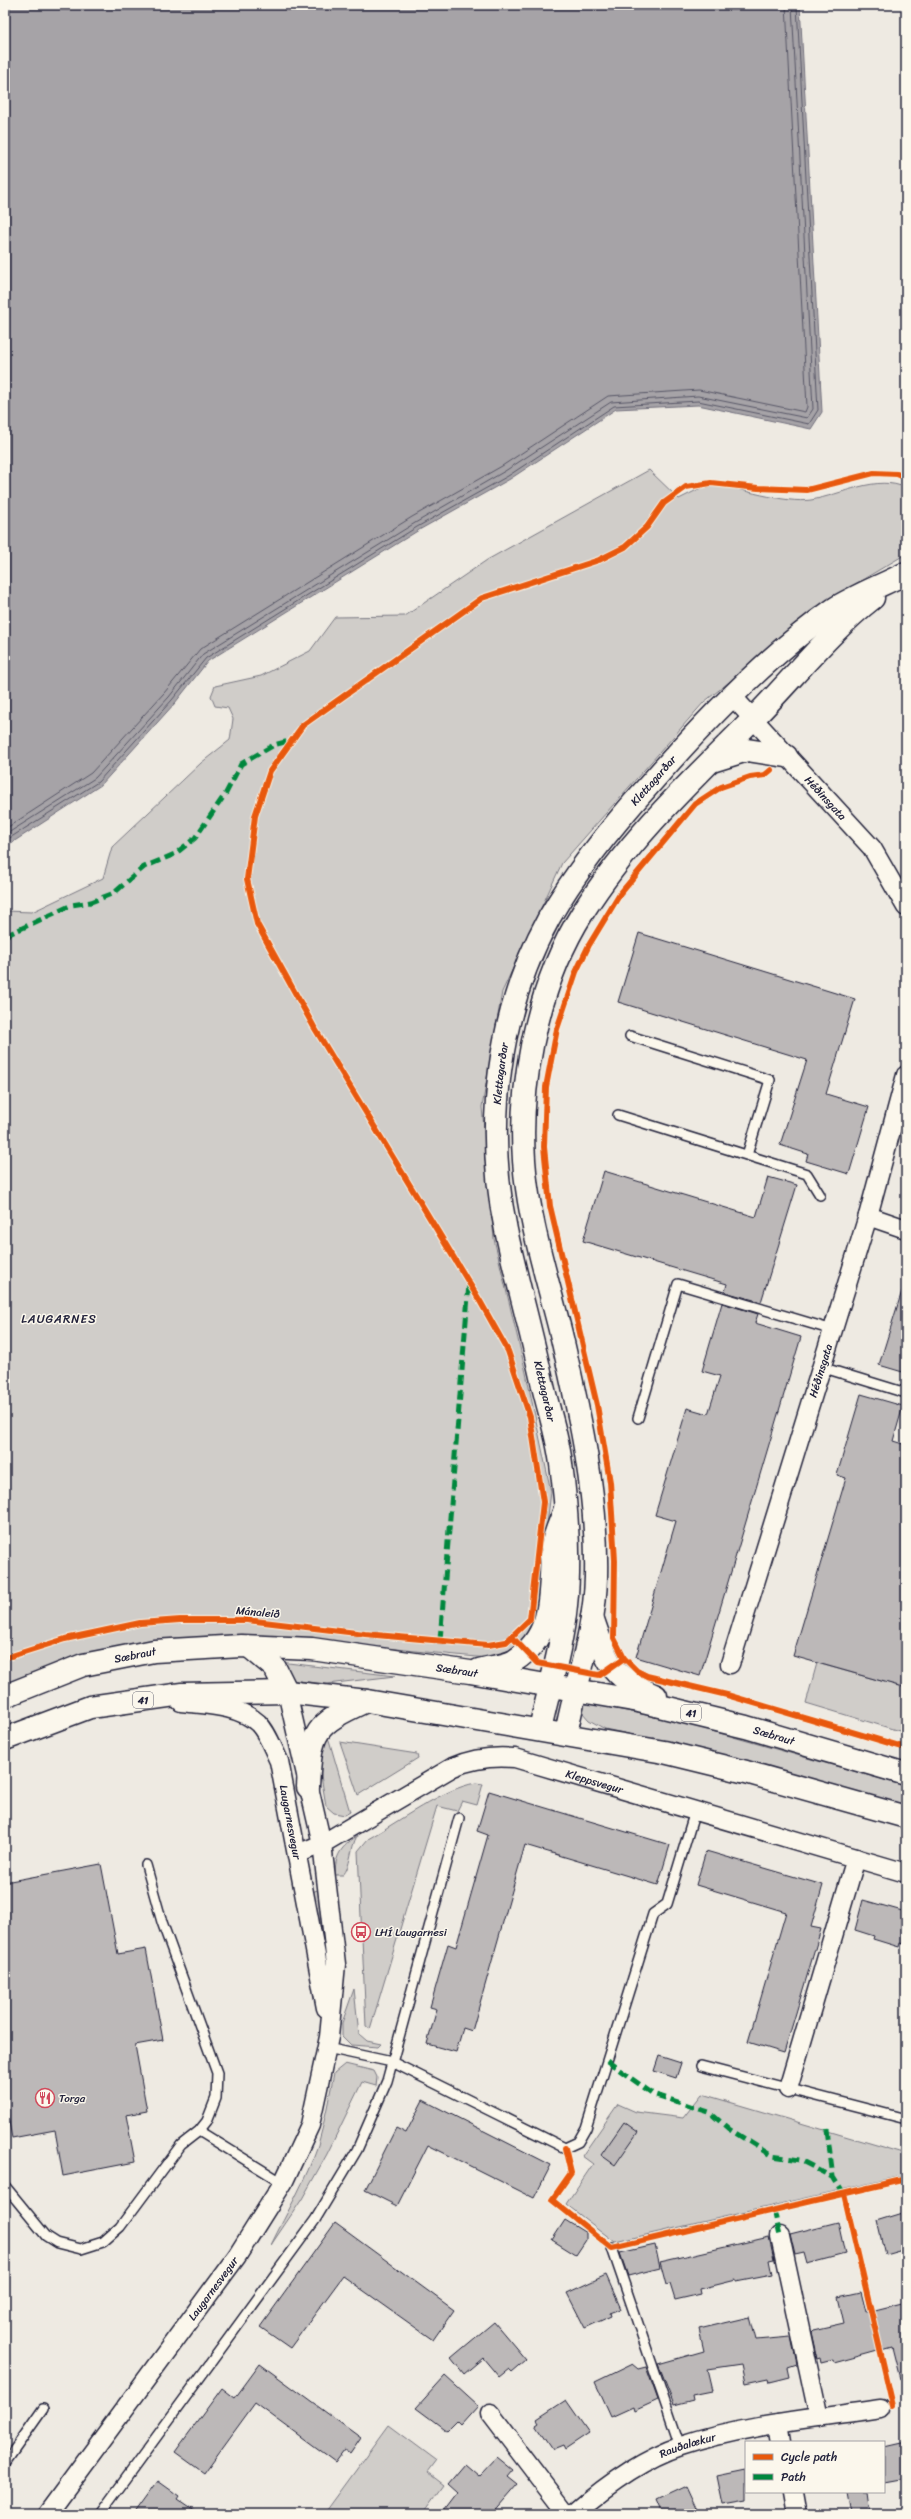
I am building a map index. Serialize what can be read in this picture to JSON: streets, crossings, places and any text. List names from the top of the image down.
{
  "streets": {
    "main road": ["Klettagarðar", "Sæbraut", "41"],
    "street": [
      "Héðinsgata",
      "Kleppsvegur",
      "Laugarnesvegur",
      "Rauðalækur"
    ],
    "cycle path": ["Mánaleið"]
  },
  "crossings": [
    ["Klettagarðar", "Héðinsgata"],
    ["Klettagarðar", "Sæbraut"],
    ["Klettagarðar", "41"],
    ["41", "Laugarnesvegur"],
    ["Kleppsvegur", "Laugarnesvegur"]
  ],
  "districts": ["LAUGARNES"],
  "places": {
    "bus stop": ["LHÍ Laugarnesi"],
    "restaurant": ["Torga"]
  },
  "legend": ["Cycle path", "Path"]
}
